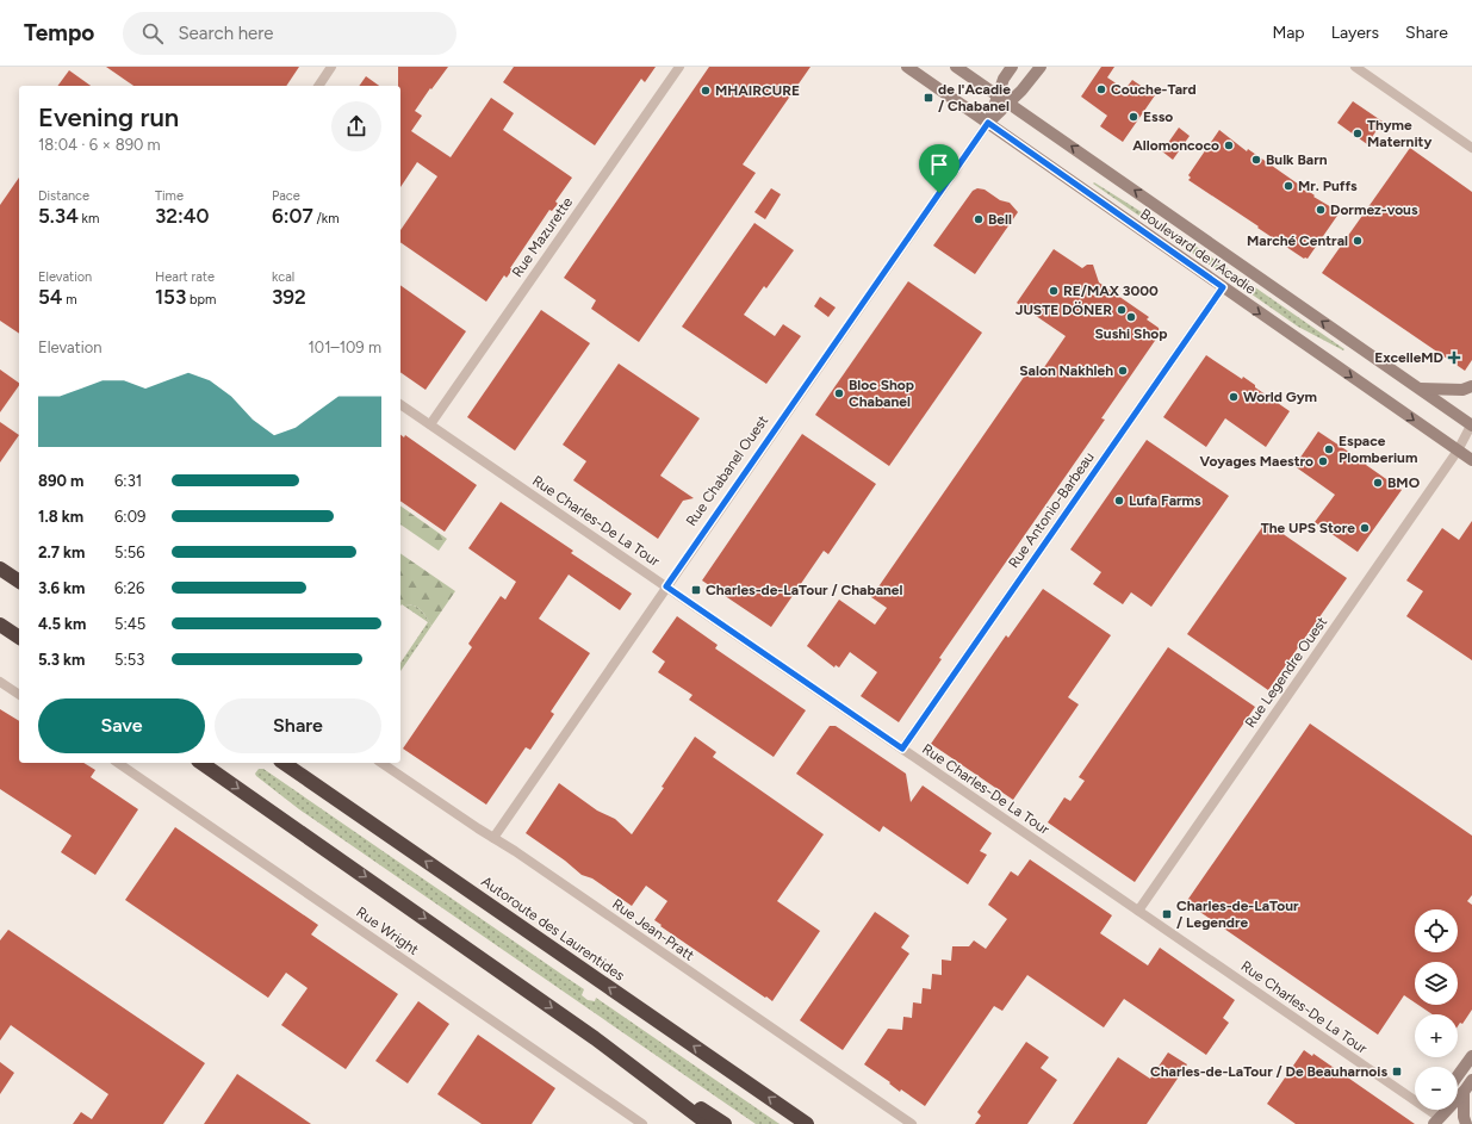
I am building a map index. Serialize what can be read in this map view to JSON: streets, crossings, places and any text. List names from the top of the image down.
{
  "streets": {
    "highway": ["Autoroute des Laurentides"],
    "main road": ["Boulevard de l'Acadie", "Rue Chabanel Ouest"],
    "street": [
      "Rue Mazurette",
      "Rue Antonio-Barbeau",
      "Rue Charles-De La Tour",
      "Rue Legendre Ouest",
      "Rue Jean-Pratt",
      "Rue Wright"
    ]
  },
  "crossings": [
    ["Rue Mazurette", "Rue Charles-De La Tour"],
    ["Boulevard de l'Acadie", "Rue Chabanel Ouest"],
    ["Boulevard de l'Acadie", "Rue Antonio-Barbeau"],
    ["Boulevard de l'Acadie", "Rue Legendre Ouest"],
    ["Rue Chabanel Ouest", "Rue Charles-De La Tour"],
    ["Rue Chabanel Ouest", "Rue Jean-Pratt"],
    ["Rue Antonio-Barbeau", "Rue Charles-De La Tour"],
    ["Rue Charles-De La Tour", "Rue Legendre Ouest"]
  ],
  "places": {
    "other": [
      "Couche-Tard",
      "MHAIRCURE",
      "Esso",
      "Thyme Maternity",
      "Allomoncoco",
      "Bulk Barn",
      "Mr. Puffs",
      "Dormez-vous",
      "Bell",
      "Marché Central",
      "RE/MAX 3000",
      "JUSTE DÖNER",
      "Sushi Shop",
      "Salon Nakhleh",
      "Bloc Shop Chabanel",
      "World Gym",
      "Espace Plomberium",
      "Voyages Maestro",
      "BMO",
      "Lufa Farms",
      "The UPS Store"
    ],
    "transit": [
      "de l'Acadie / Chabanel",
      "Charles-de-LaTour / Chabanel",
      "Charles-de-LaTour / Legendre",
      "Charles-de-LaTour / De Beauharnois"
    ],
    "health": ["ExcelleMD"]
  },
  "page": {
    "header": "Tempo",
    "search": "Search here",
    "nav": ["Map", "Layers", "Share"],
    "heading": ["Evening run", "18:04 · 6 × 890 m"],
    "stats": [
      ["Distance", "5.34 km"],
      ["Time", "32:40"],
      ["Pace", "6:07 /km"],
      ["Elevation", "54 m"],
      ["Heart rate", "153 bpm"],
      ["kcal", "392"]
    ],
    "chart": ["Elevation", "101–109 m"],
    "list": [
      {
        "name": "890 m",
        "note": "6:31"
      },
      {
        "name": "1.8 km",
        "note": "6:09"
      },
      {
        "name": "2.7 km",
        "note": "5:56"
      },
      {
        "name": "3.6 km",
        "note": "6:26"
      },
      {
        "name": "4.5 km",
        "note": "5:45"
      },
      {
        "name": "5.3 km",
        "note": "5:53"
      }
    ],
    "buttons": ["Save", "Share"],
    "map_buttons": ["+", "−"]
  }
}
